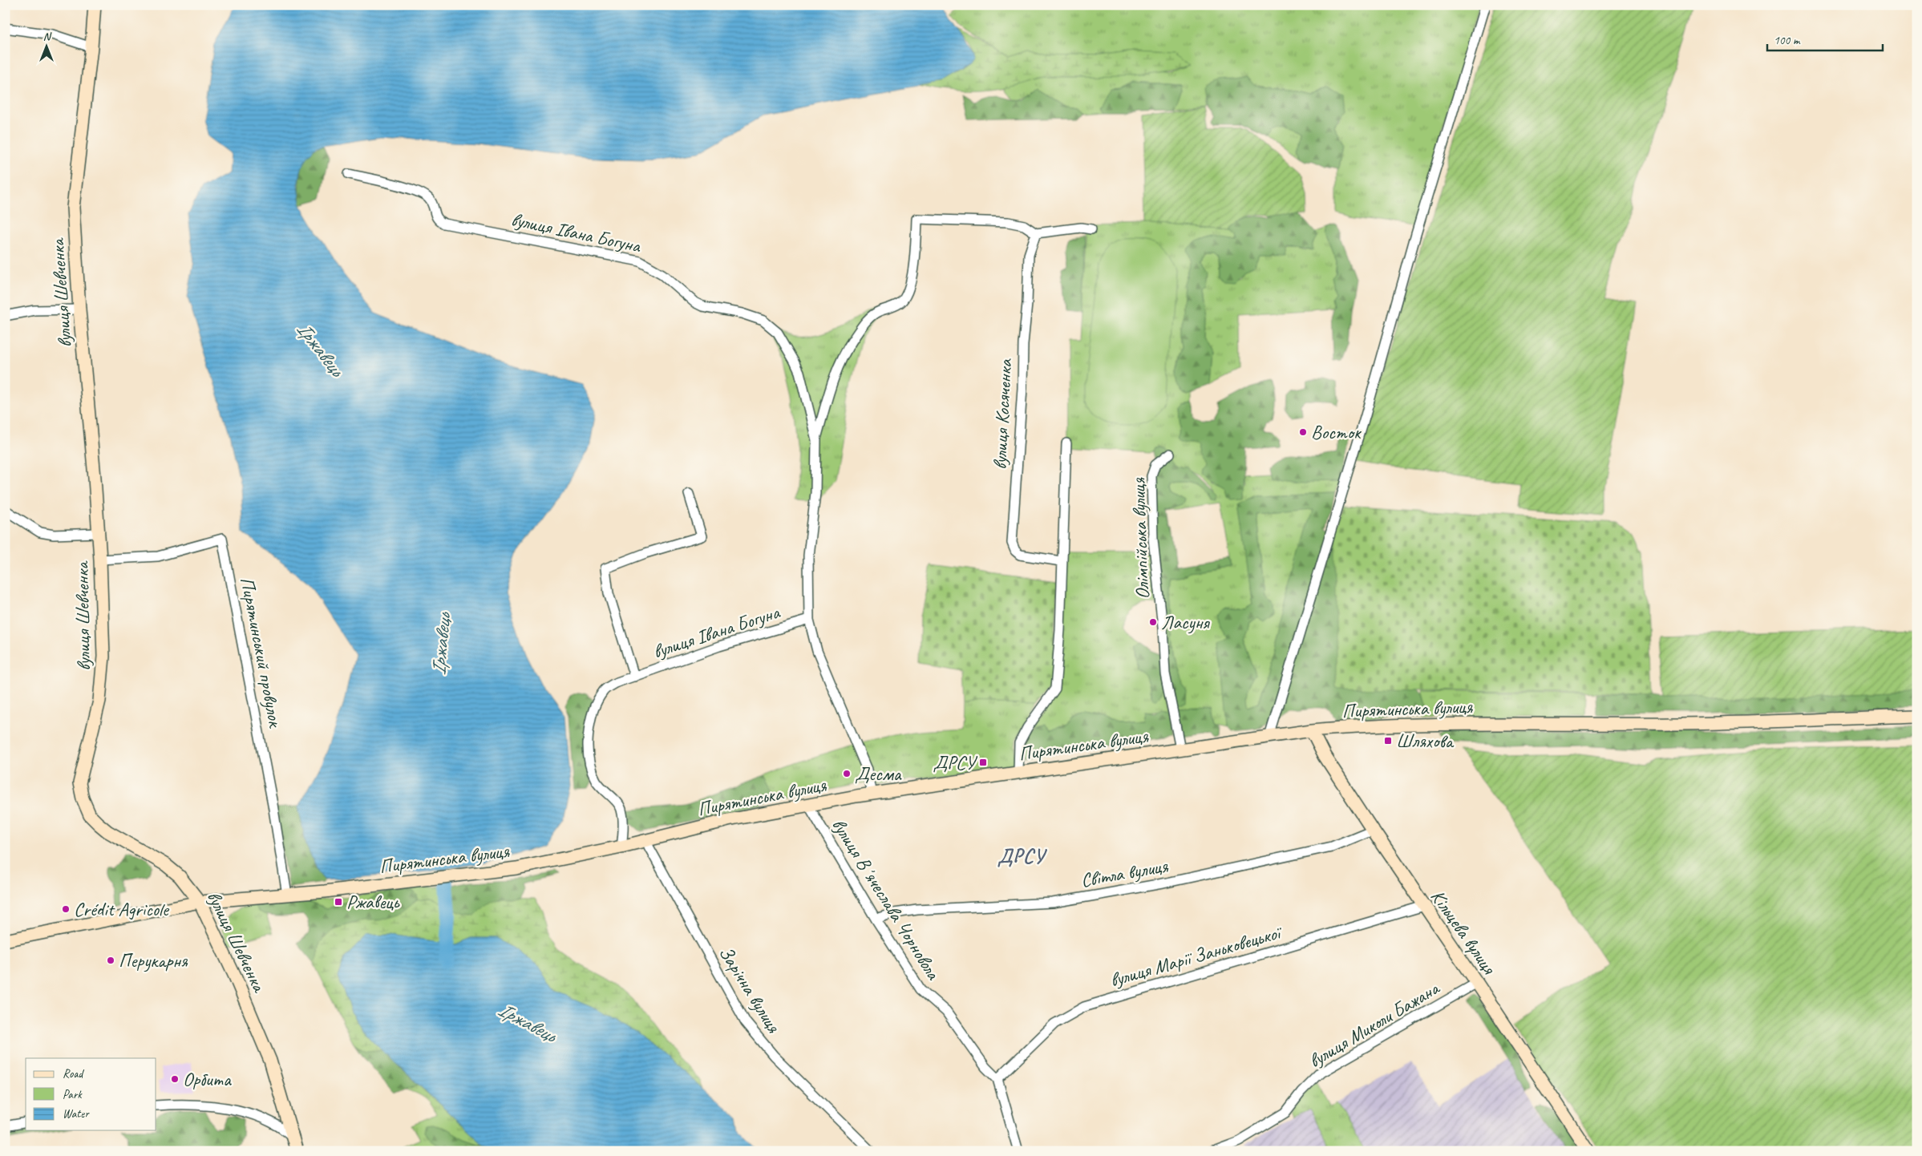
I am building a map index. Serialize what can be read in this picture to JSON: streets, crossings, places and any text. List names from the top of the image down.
{
  "streets": {
    "street": [
      "вулиця Івана Богуна",
      "вулиця Шевченка",
      "вулиця Косяченка",
      "Олімпійська вулиця",
      "Пирятинський провулок",
      "Пирятинська вулиця",
      "Світла вулиця",
      "вулиця Вʼячеслава Чорновола",
      "Кільцева вулиця",
      "вулиця Марії Заньковецької",
      "Зарічна вулиця",
      "вулиця Миколи Бажана"
    ]
  },
  "crossings": [
    ["вулиця Івана Богуна", "вулиця Косяченка"],
    ["вулиця Івана Богуна", "Пирятинська вулиця"],
    ["вулиця Шевченка", "Пирятинський провулок"],
    ["вулиця Шевченка", "Пирятинська вулиця"],
    ["Олімпійська вулиця", "Пирятинська вулиця"],
    ["Пирятинський провулок", "Пирятинська вулиця"],
    ["Пирятинська вулиця", "вулиця Вʼячеслава Чорновола"],
    ["Пирятинська вулиця", "Кільцева вулиця"],
    ["Пирятинська вулиця", "Зарічна вулиця"],
    ["Світла вулиця", "вулиця Вʼячеслава Чорновола"],
    ["Світла вулиця", "Кільцева вулиця"],
    ["вулиця Вʼячеслава Чорновола", "вулиця Марії Заньковецької"],
    ["Кільцева вулиця", "вулиця Марії Заньковецької"],
    ["Кільцева вулиця", "вулиця Миколи Бажана"]
  ],
  "districts": ["ДРСУ"],
  "water": ["Іржавець"],
  "places": {
    "other": [
      "Восток",
      "Ласуня",
      "Десма",
      "Crédit Agricole",
      "Перукарня",
      "Орбита"
    ],
    "transit": ["Шляхова", "ДРСУ", "Ржавець"]
  },
  "legend": ["Road", "Park", "Water"],
  "scale_bar": "100 m",
  "north": "top"
}
